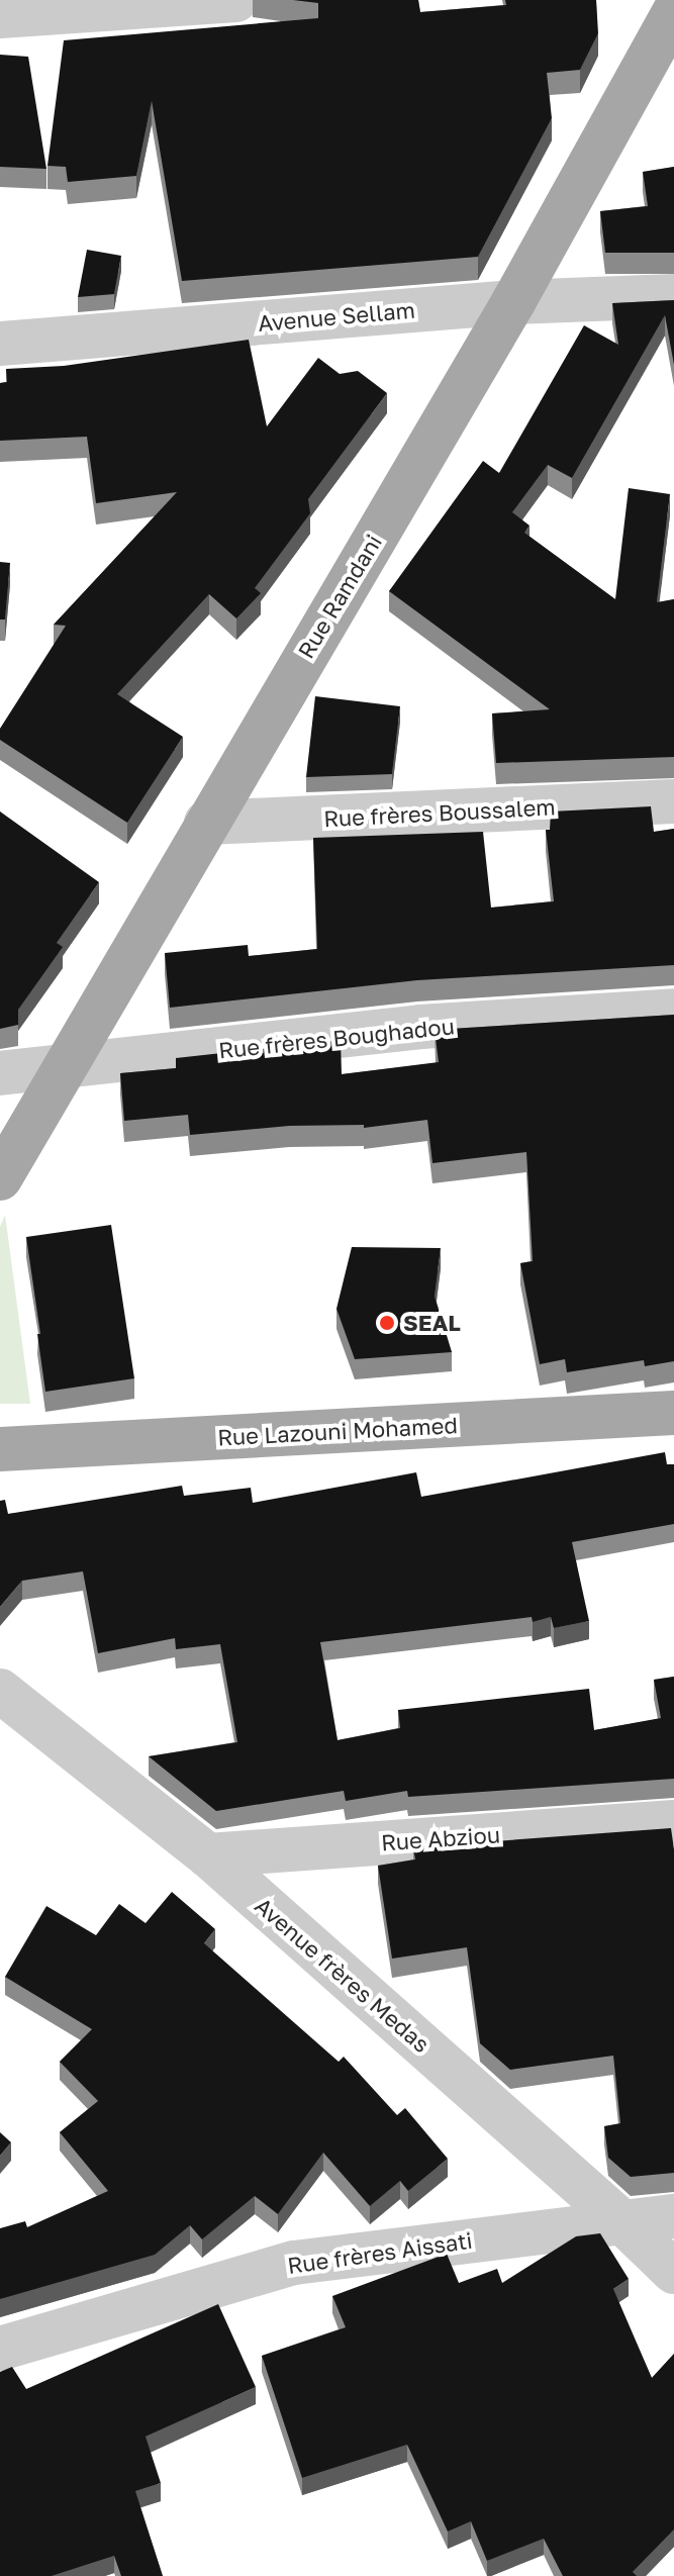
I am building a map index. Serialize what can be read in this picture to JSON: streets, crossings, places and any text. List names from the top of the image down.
{
  "streets": {
    "main road": ["Rue Ramdani", "Rue Lazouni Mohamed"],
    "street": [
      "Avenue Sellam",
      "Rue frères Boussalem",
      "Rue frères Boughadou",
      "Rue Abziou",
      "Avenue frères Medas",
      "Rue frères Aissati"
    ]
  },
  "crossings": [
    ["Avenue Sellam", "Rue Ramdani"],
    ["Rue Ramdani", "Rue frères Boussalem"],
    ["Rue Ramdani", "Rue frères Boughadou"],
    ["Rue Abziou", "Avenue frères Medas"],
    ["Avenue frères Medas", "Rue frères Aissati"]
  ],
  "places": ["SEAL"]
}
